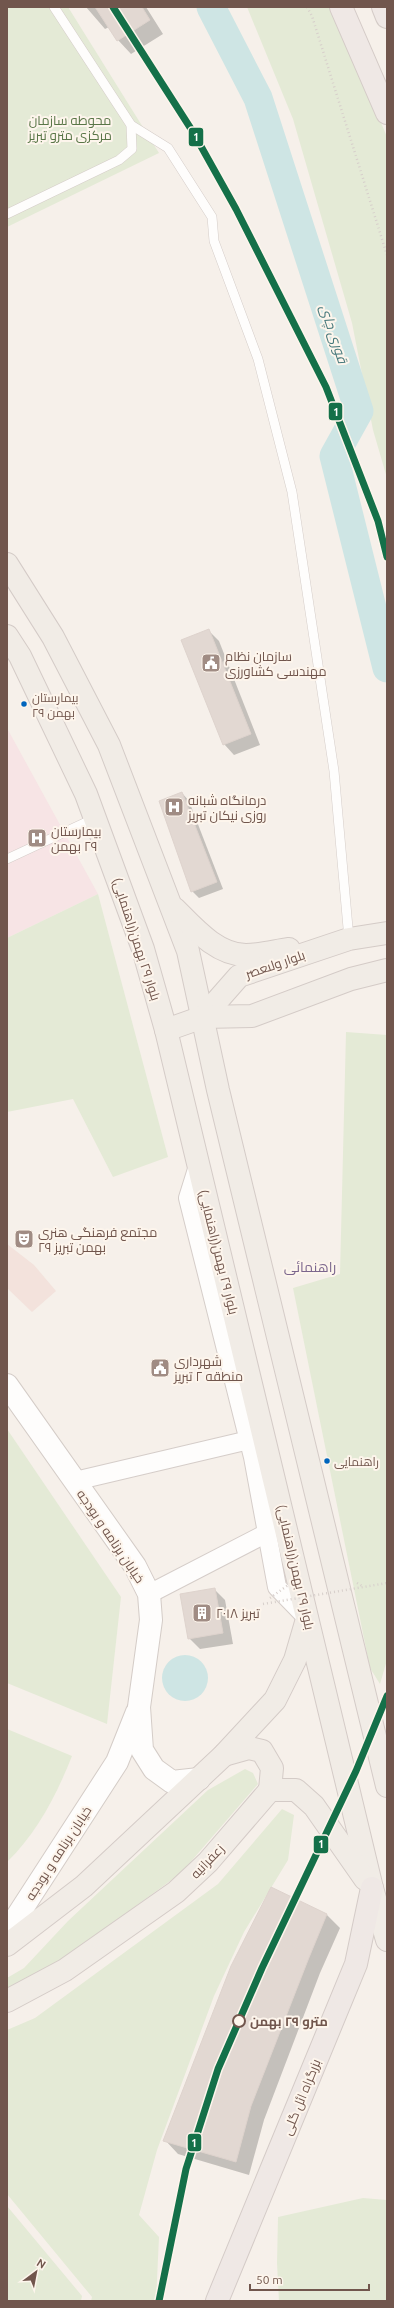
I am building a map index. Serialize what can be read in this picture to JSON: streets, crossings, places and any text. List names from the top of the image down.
{
  "streets": {
    "highway": ["بزرگراه ائل گلی"],
    "main road": ["بلوار ٢٩ بهمن(راهنمایی)", "بلوار ولىعصر", "زعفرانیه"],
    "street": ["خیابان برنامه و بودجه"]
  },
  "crossings": [
    ["بلوار ٢٩ بهمن(راهنمایی)", "بزرگراه ائل گلی"]
  ],
  "districts": ["راهنمائی"],
  "water": ["قوری چای"],
  "parks": ["محوطه سازمان مرکزی مترو تبریز"],
  "places": {
    "public building": ["سازمان نظام مهندسی کشاورزی", "شهرداری منطقه ۲ تبریز"],
    "other": ["بیمارستان ۲۹ بهمن", "راهنمایی", "مترو ۲۹ بهمن"],
    "hospital": ["درمانگاه شبانه روزی نیکان تبریز", "بیمارستان ٢٩ بهمن"],
    "theatre": ["مجتمع فرهنگی هنری ۲۹ بهمن تبریز"],
    "building": ["تبریز ۲۰۱۸"]
  },
  "lines": ["transit line 1"],
  "scale_bar": "50 m",
  "north": "top right"
}
